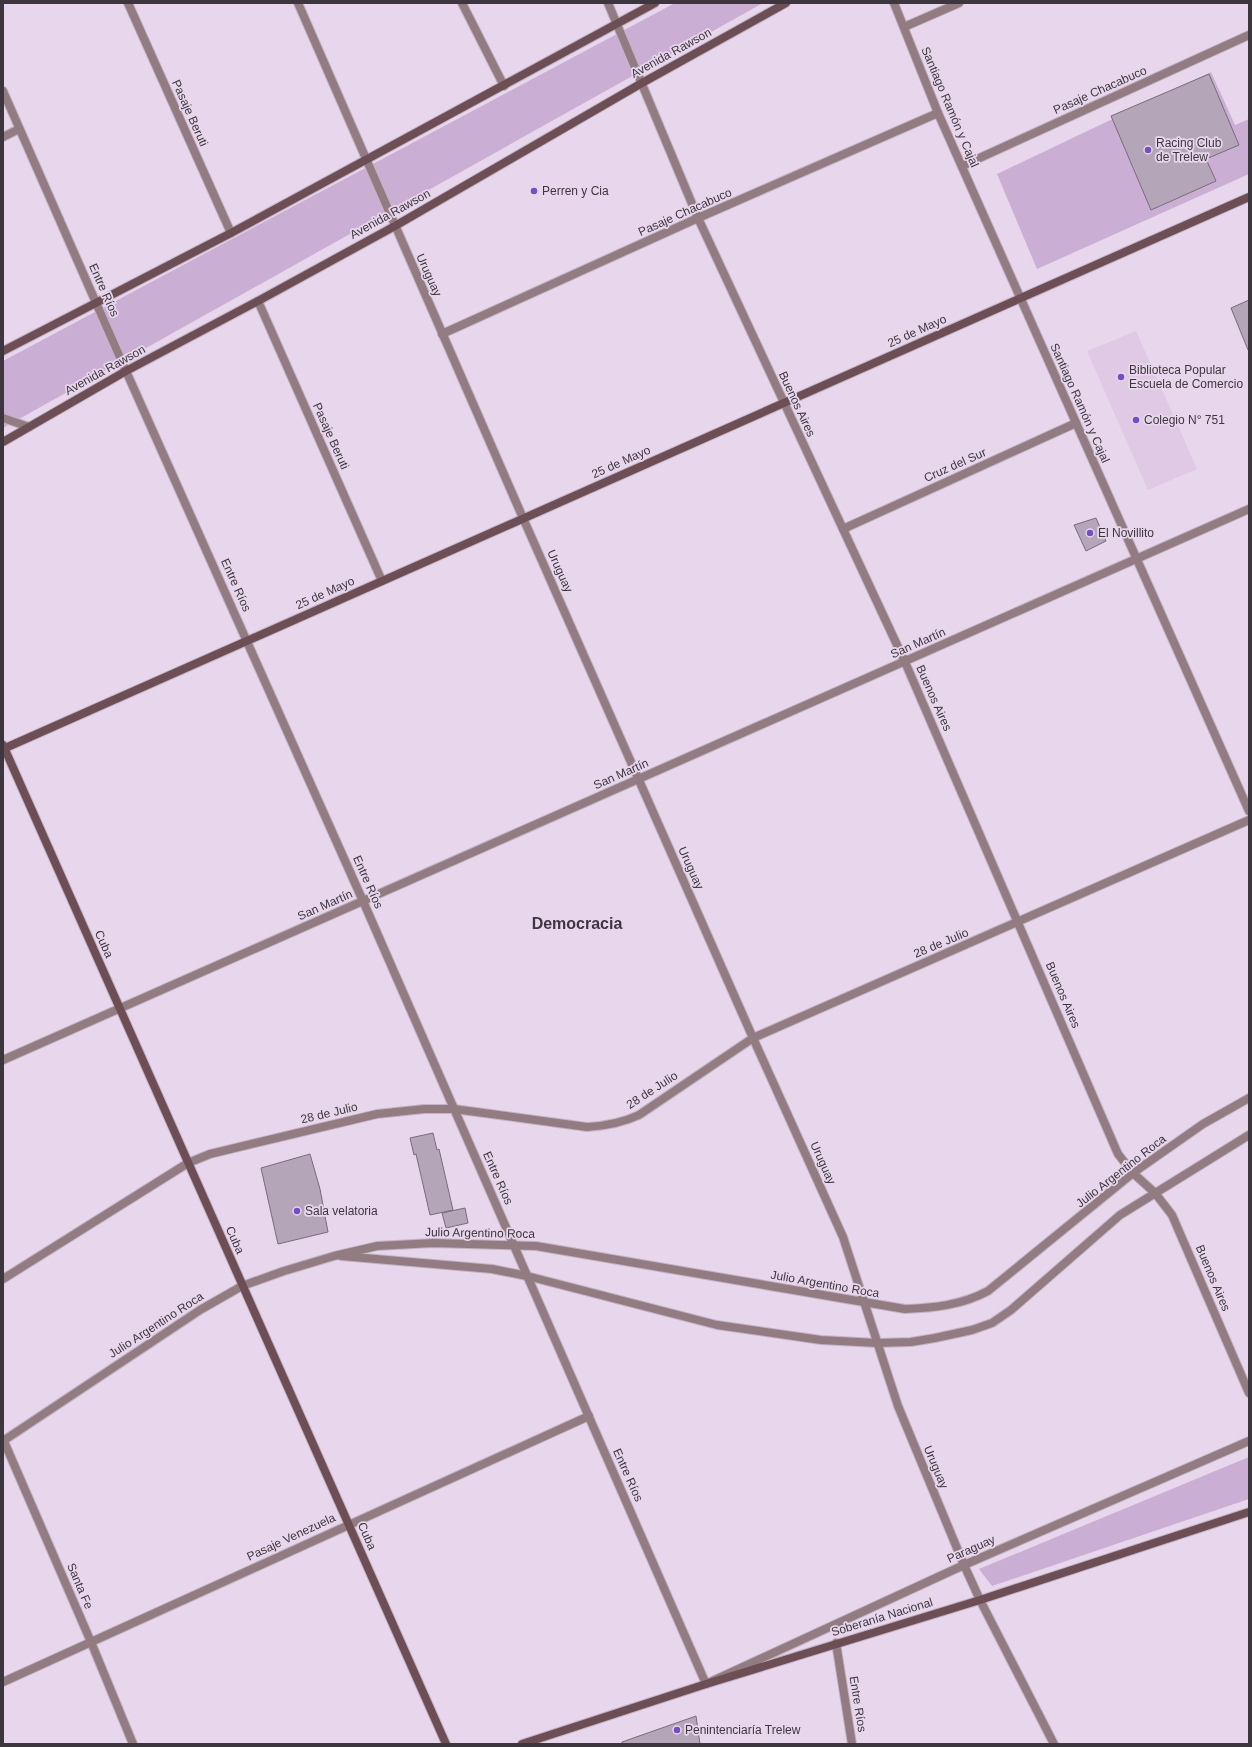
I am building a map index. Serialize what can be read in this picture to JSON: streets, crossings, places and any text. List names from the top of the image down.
{
  "streets": {
    "street": [
      "Avenida Rawson",
      "Pasaje Chacabuco",
      "Santiago Ramón y Cajal",
      "Pasaje Beruti",
      "Uruguay",
      "Entre Ríos",
      "25 de Mayo",
      "Buenos Aires",
      "Cruz del Sur",
      "San Martín",
      "28 de Julio",
      "Cuba",
      "Julio Argentino Roca",
      "Pasaje Venezuela",
      "Paraguay",
      "Santa Fe",
      "Soberanía Nacional"
    ]
  },
  "crossings": [
    ["Avenida Rawson", "Pasaje Beruti"],
    ["Avenida Rawson", "Uruguay"],
    ["Avenida Rawson", "Entre Ríos"],
    ["Avenida Rawson", "Buenos Aires"],
    ["Pasaje Chacabuco", "Santiago Ramón y Cajal"],
    ["Pasaje Chacabuco", "Uruguay"],
    ["Pasaje Chacabuco", "Buenos Aires"],
    ["Santiago Ramón y Cajal", "25 de Mayo"],
    ["Santiago Ramón y Cajal", "Cruz del Sur"],
    ["Santiago Ramón y Cajal", "San Martín"],
    ["Pasaje Beruti", "25 de Mayo"],
    ["Uruguay", "25 de Mayo"],
    ["Uruguay", "San Martín"],
    ["Uruguay", "28 de Julio"],
    ["Uruguay", "Julio Argentino Roca"],
    ["Uruguay", "Paraguay"],
    ["Uruguay", "Soberanía Nacional"],
    ["Entre Ríos", "25 de Mayo"],
    ["Entre Ríos", "San Martín"],
    ["Entre Ríos", "28 de Julio"],
    ["Entre Ríos", "Julio Argentino Roca"],
    ["Entre Ríos", "Pasaje Venezuela"],
    ["Entre Ríos", "Paraguay"],
    ["Entre Ríos", "Soberanía Nacional"],
    ["25 de Mayo", "Buenos Aires"],
    ["25 de Mayo", "Cuba"],
    ["Buenos Aires", "Cruz del Sur"],
    ["Buenos Aires", "San Martín"],
    ["Buenos Aires", "28 de Julio"],
    ["Buenos Aires", "Julio Argentino Roca"],
    ["San Martín", "Cuba"],
    ["28 de Julio", "Cuba"],
    ["Cuba", "Julio Argentino Roca"],
    ["Cuba", "Pasaje Venezuela"],
    ["Julio Argentino Roca", "Santa Fe"],
    ["Pasaje Venezuela", "Santa Fe"],
    ["Paraguay", "Soberanía Nacional"]
  ],
  "districts": ["Democracia"],
  "places": [
    "Racing Club de Trelew",
    "Perren y Cia",
    "Biblioteca Popular Escuela de Comercio",
    "Colegio N° 751",
    "El Novillito",
    "Sala velatoria",
    "Penintenciaría Trelew"
  ]
}
